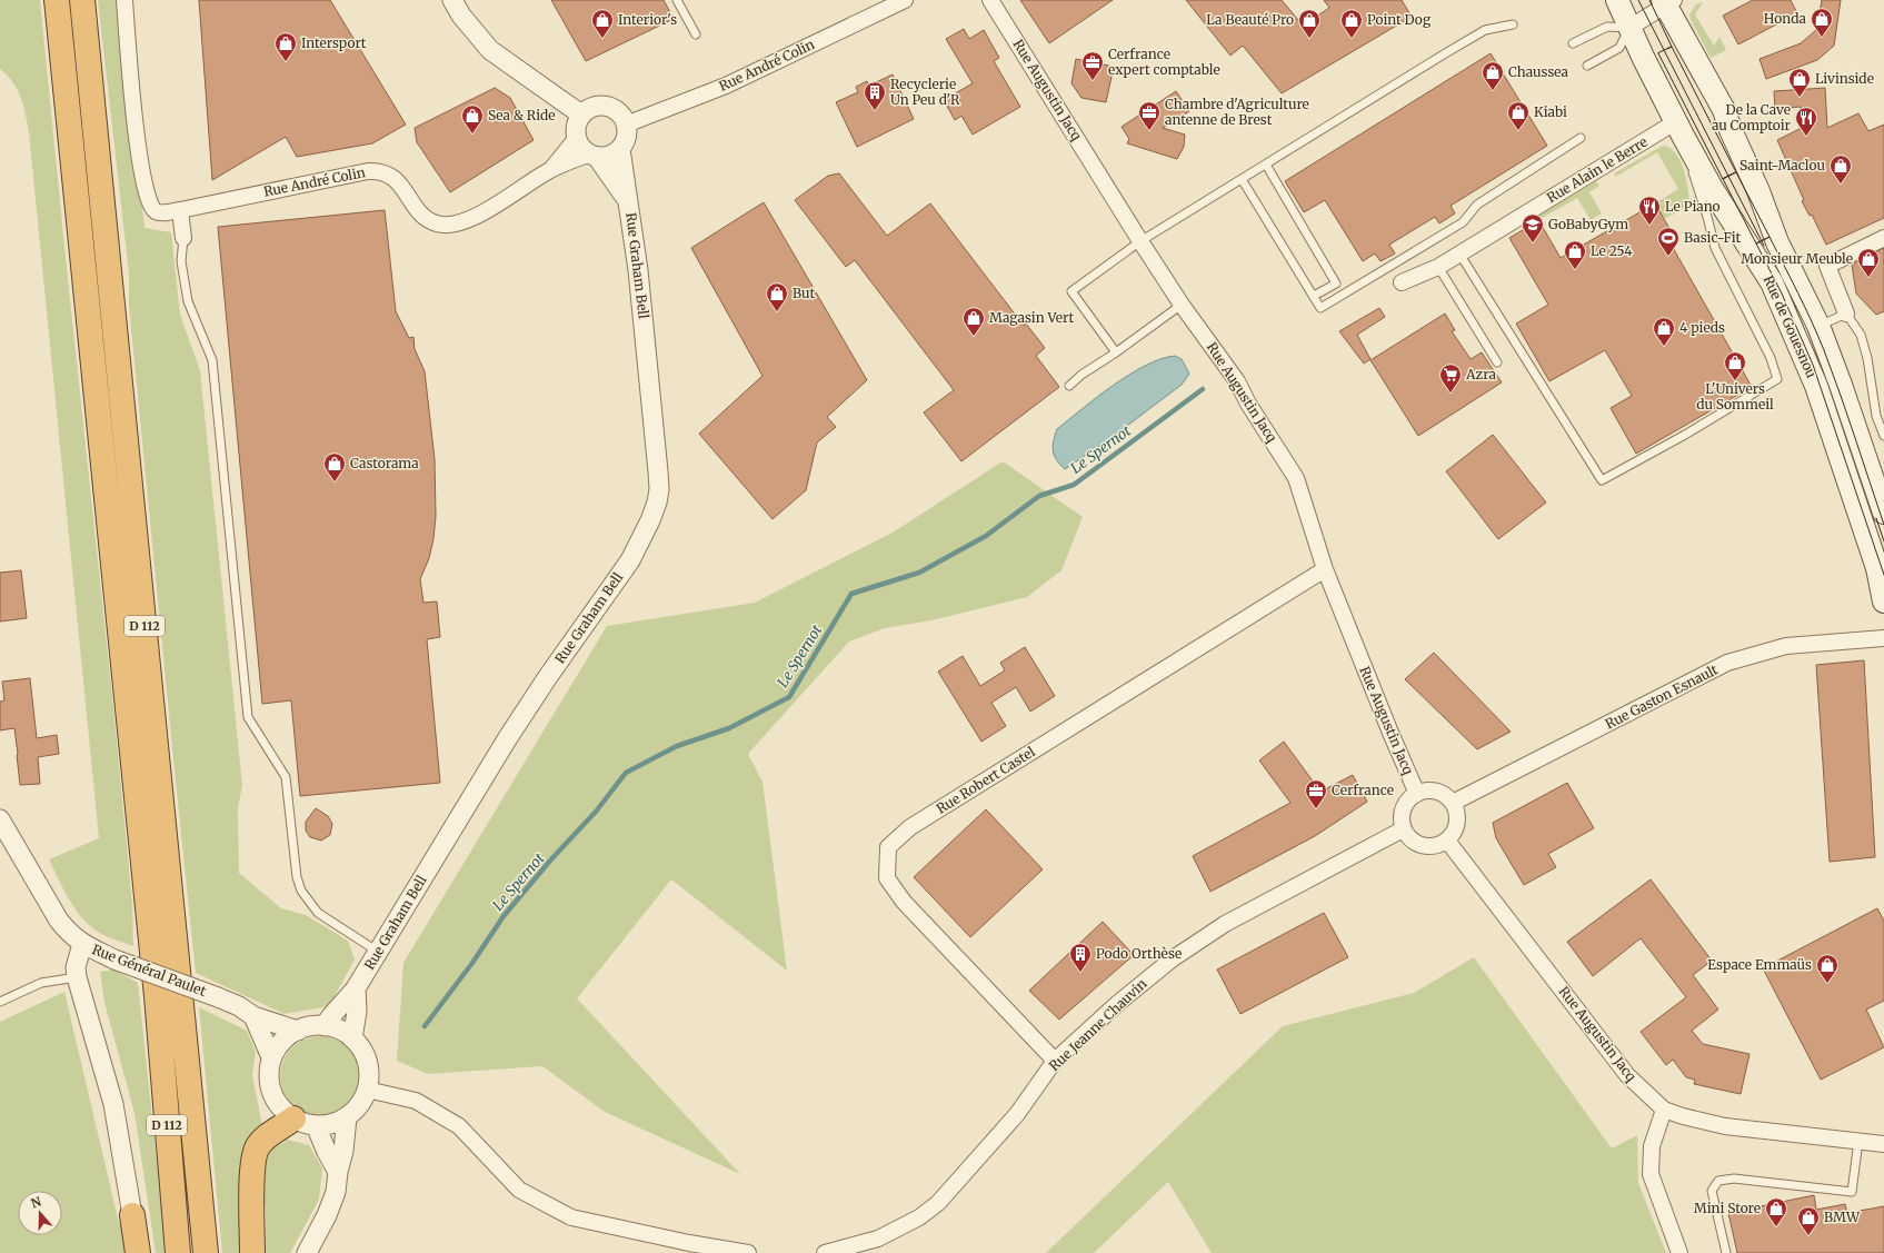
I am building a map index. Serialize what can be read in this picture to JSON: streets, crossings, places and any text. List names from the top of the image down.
{
  "streets": {
    "highway": ["D 112"],
    "main road": ["Rue de Gouesnou"],
    "street": [
      "Rue André Colin",
      "Rue Augustin Jacq",
      "Rue Alain le Berre",
      "Rue Graham Bell",
      "Rue Gaston Esnault",
      "Rue Robert Castel",
      "Rue Général Paulet",
      "Rue Jeanne Chauvin"
    ]
  },
  "crossings": [
    ["Rue André Colin", "Rue Graham Bell"],
    ["Rue Augustin Jacq", "Rue Gaston Esnault"],
    ["Rue Augustin Jacq", "Rue Robert Castel"],
    ["Rue Augustin Jacq", "Rue Jeanne Chauvin"],
    ["Rue Alain le Berre", "Rue de Gouesnou"],
    ["Rue Graham Bell", "Rue Général Paulet"],
    ["Rue Gaston Esnault", "Rue Jeanne Chauvin"],
    ["Rue Robert Castel", "Rue Jeanne Chauvin"]
  ],
  "water": ["Le Spernot"],
  "places": {
    "shop": [
      "Honda",
      "Interior's",
      "La Beauté Pro",
      "Point Dog",
      "Intersport",
      "Chaussea",
      "Livinside",
      "Kiabi",
      "Sea & Ride",
      "Saint-Maclou",
      "Le 254",
      "Monsieur Meuble",
      "But",
      "Magasin Vert",
      "4 pieds",
      "L'Univers du Sommeil",
      "Castorama",
      "Espace Emmaüs",
      "Mini Store",
      "BMW"
    ],
    "office": ["Cerfrance expert comptable", "Chambre d'Agriculture antenne de Brest", "Cerfrance"],
    "building": ["Recyclerie Un Peu d'R", "Podo Orthèse"],
    "restaurant": ["De la Cave au Comptoir", "Le Piano"],
    "school or university": ["GoBabyGym"],
    "sports": ["Basic-Fit"],
    "supermarket": ["Azra"]
  },
  "north": "top"
}
